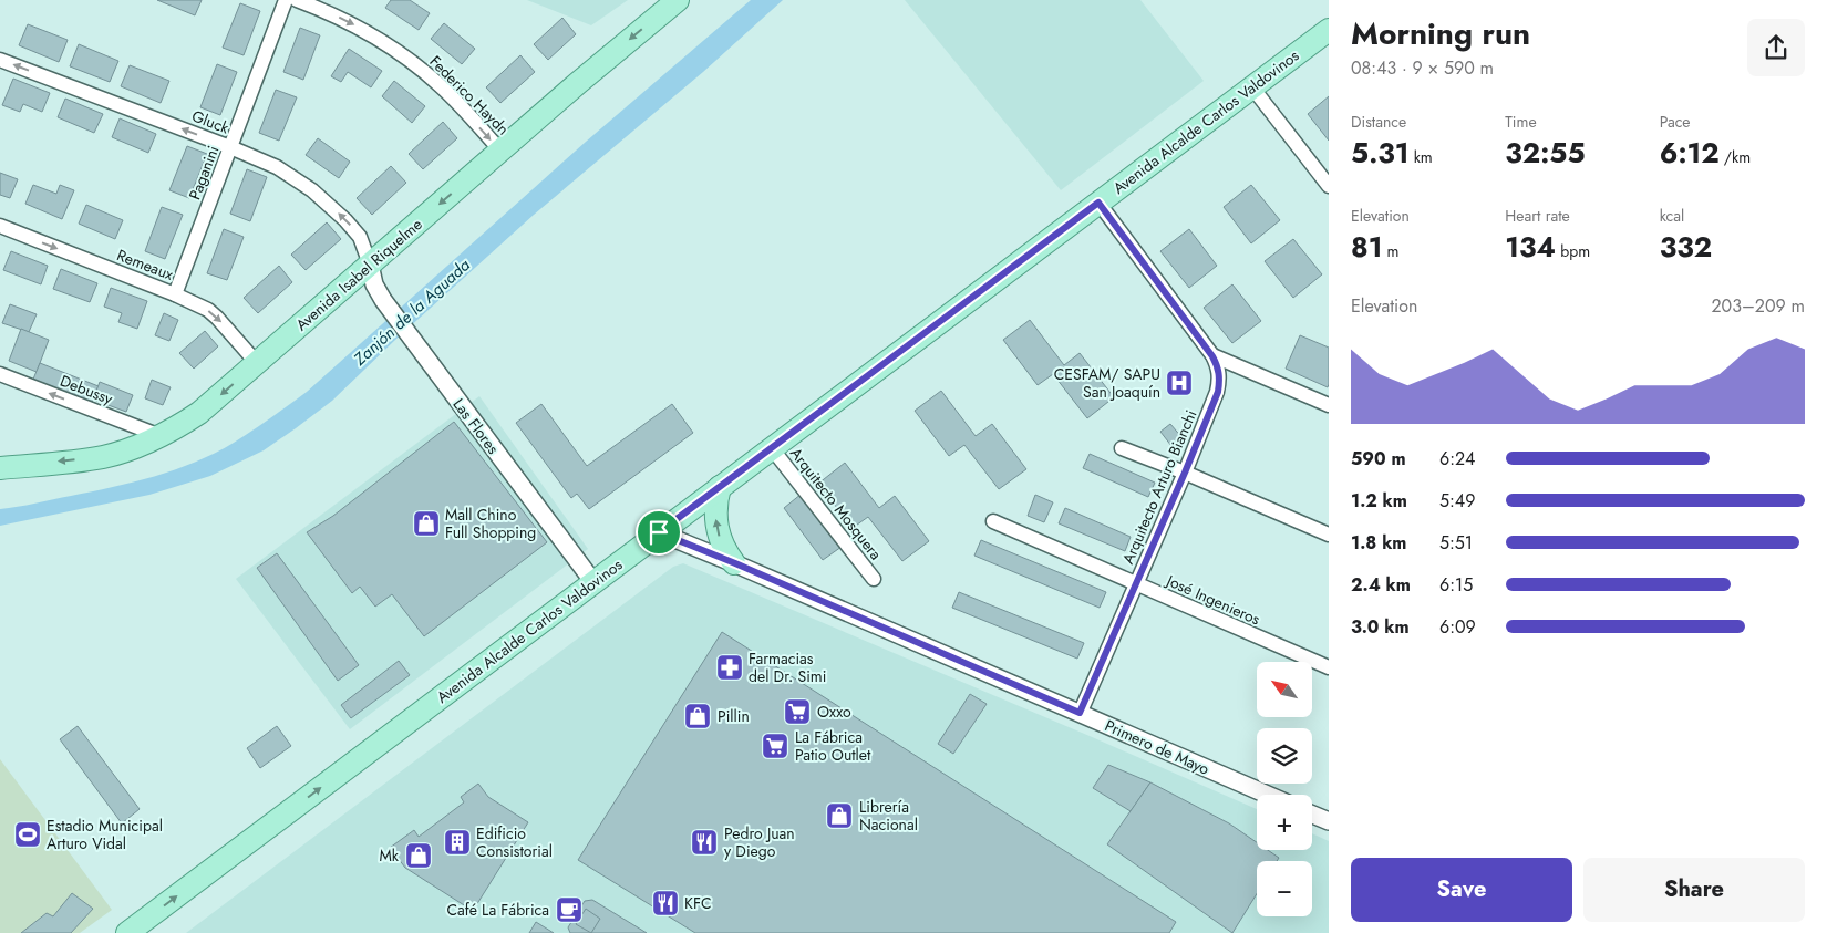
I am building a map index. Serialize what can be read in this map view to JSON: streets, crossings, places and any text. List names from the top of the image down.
{
  "streets": {
    "main road": ["Avenida Alcalde Carlos Valdovinos", "Avenida Isabel Riquelme"],
    "street": [
      "Federico Haydn",
      "Gluck",
      "Paganini",
      "Remeaux",
      "Debussy",
      "Las Flores",
      "Arquitecto Arturo Bianchi",
      "Arquitecto Mosquera",
      "José Ingenieros",
      "Primero de Mayo"
    ]
  },
  "crossings": [
    ["Federico Haydn", "Avenida Isabel Riquelme"],
    ["Gluck", "Paganini"],
    ["Gluck", "Avenida Isabel Riquelme"],
    ["Gluck", "Las Flores"],
    ["Avenida Alcalde Carlos Valdovinos", "Las Flores"],
    ["Avenida Alcalde Carlos Valdovinos", "Arquitecto Arturo Bianchi"],
    ["Avenida Alcalde Carlos Valdovinos", "Arquitecto Mosquera"],
    ["Avenida Alcalde Carlos Valdovinos", "Primero de Mayo"],
    ["Paganini", "Remeaux"],
    ["Remeaux", "Avenida Isabel Riquelme"],
    ["Avenida Isabel Riquelme", "Debussy"],
    ["Avenida Isabel Riquelme", "Las Flores"],
    ["Arquitecto Arturo Bianchi", "José Ingenieros"],
    ["Arquitecto Arturo Bianchi", "Primero de Mayo"]
  ],
  "one_way": [
    "Federico Haydn",
    "Gluck",
    "Avenida Alcalde Carlos Valdovinos",
    "Remeaux",
    "Avenida Isabel Riquelme",
    "Debussy"
  ],
  "water": ["Zanjón de la Aguada"],
  "places": {
    "hospital": ["CESFAM/ SAPU San Joaquín"],
    "shop": [
      "Mall Chino Full Shopping",
      "Pillin",
      "Librería Nacional",
      "Mk"
    ],
    "pharmacy": ["Farmacias del Dr. Simi"],
    "supermarket": ["Oxxo", "La Fábrica Patio Outlet"],
    "sports": ["Estadio Municipal Arturo Vidal"],
    "building": ["Edificio Consistorial"],
    "restaurant": ["Pedro Juan y Diego", "KFC"],
    "cafe": ["Café La Fábrica"]
  },
  "north": "top left",
  "page": {
    "heading": ["Morning run", "08:43 · 9 × 590 m"],
    "stats": [
      ["Distance", "5.31 km"],
      ["Time", "32:55"],
      ["Pace", "6:12 /km"],
      ["Elevation", "81 m"],
      ["Heart rate", "134 bpm"],
      ["kcal", "332"]
    ],
    "chart": ["Elevation", "203–209 m"],
    "list": [
      {
        "name": "590 m",
        "note": "6:24"
      },
      {
        "name": "1.2 km",
        "note": "5:49"
      },
      {
        "name": "1.8 km",
        "note": "5:51"
      },
      {
        "name": "2.4 km",
        "note": "6:15"
      },
      {
        "name": "3.0 km",
        "note": "6:09"
      }
    ],
    "map_buttons": ["+", "−"],
    "buttons": ["Save", "Share"]
  }
}
